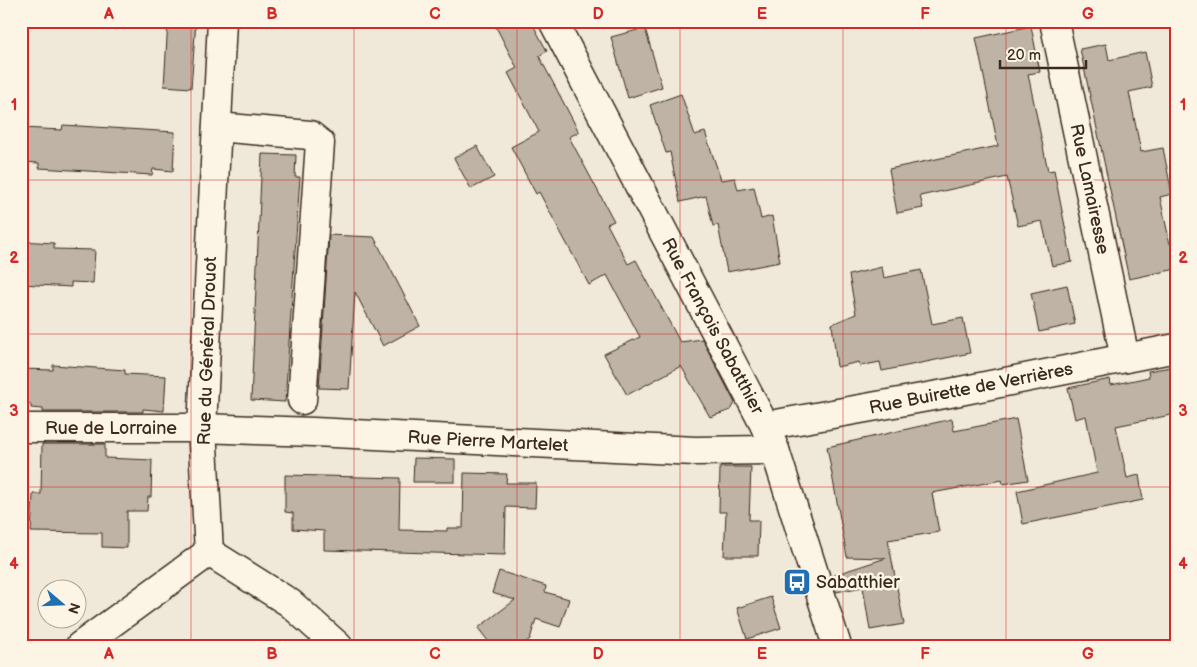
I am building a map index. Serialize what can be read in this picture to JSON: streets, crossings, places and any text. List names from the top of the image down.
{
  "streets": {
    "street": [
      "Rue Lamairesse",
      "Rue François Sabatthier",
      "Rue du Général Drouot",
      "Rue Buirette de Verrières",
      "Rue de Lorraine",
      "Rue Pierre Martelet"
    ]
  },
  "crossings": [
    ["Rue Lamairesse", "Rue Buirette de Verrières"],
    ["Rue François Sabatthier", "Rue Buirette de Verrières"],
    ["Rue François Sabatthier", "Rue Pierre Martelet"],
    ["Rue du Général Drouot", "Rue de Lorraine"],
    ["Rue du Général Drouot", "Rue Pierre Martelet"],
    ["Rue Buirette de Verrières", "Rue Pierre Martelet"],
    ["Rue de Lorraine", "Rue Pierre Martelet"]
  ],
  "places": {
    "bus stop": ["Sabatthier"]
  },
  "scale_bar": "20 m",
  "north": "right",
  "grid": {
    "columns": [
      "A",
      "B",
      "C",
      "D",
      "E",
      "F",
      "G"
    ],
    "rows": [
      "1",
      "2",
      "3",
      "4"
    ]
  }
}
